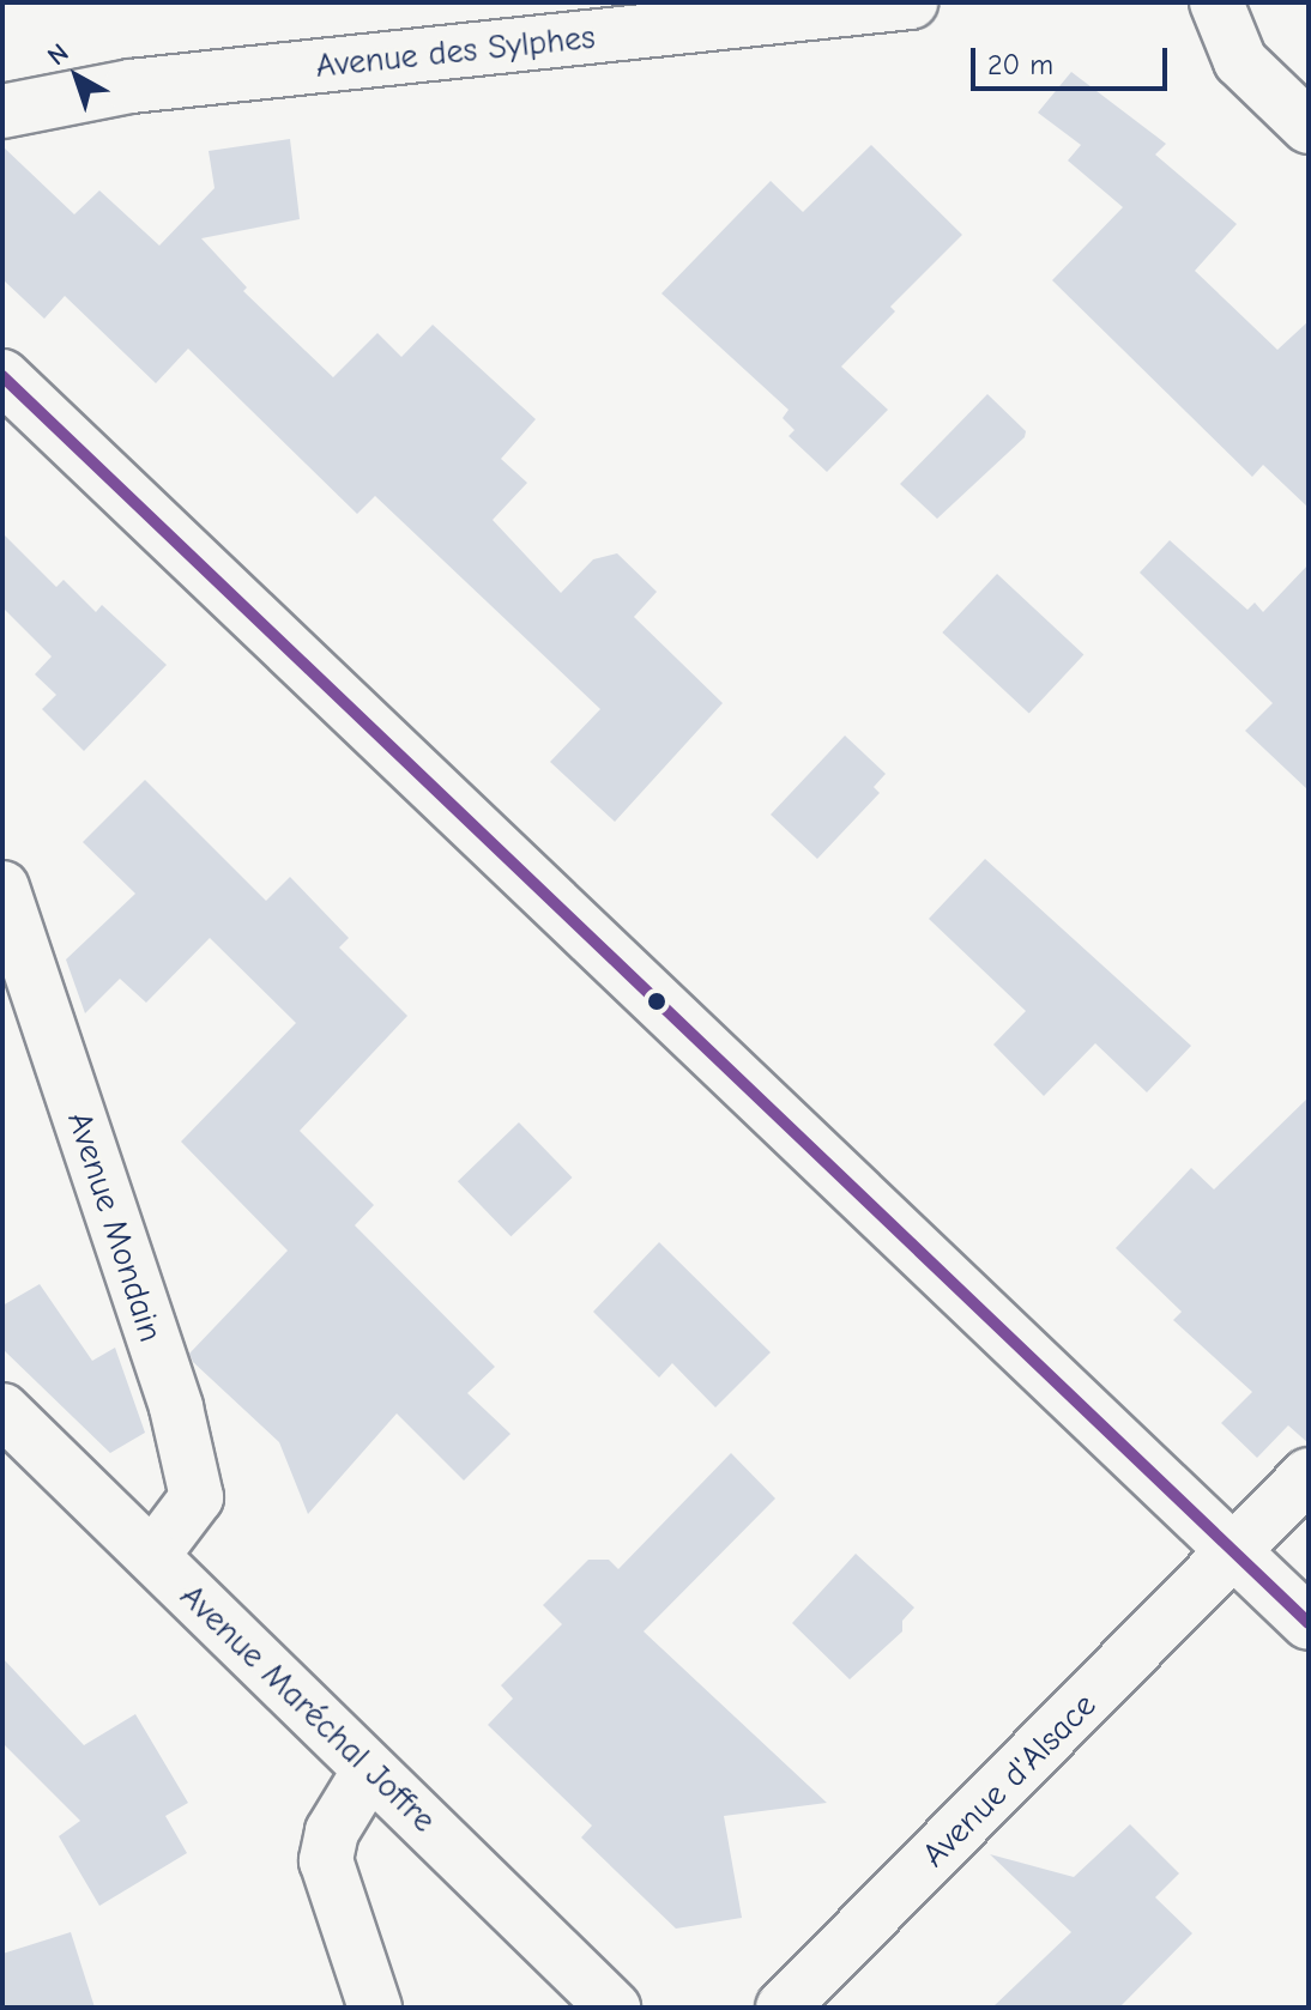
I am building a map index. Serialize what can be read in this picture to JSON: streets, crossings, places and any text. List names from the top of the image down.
{
  "streets": {
    "street": [
      "Avenue des Sylphes",
      "Avenue Mondain",
      "Avenue Maréchal Joffre",
      "Avenue d'Alsace"
    ]
  },
  "crossings": [
    ["Avenue Mondain", "Avenue Maréchal Joffre"]
  ],
  "scale_bar": "20 m",
  "north": "top left"
}
